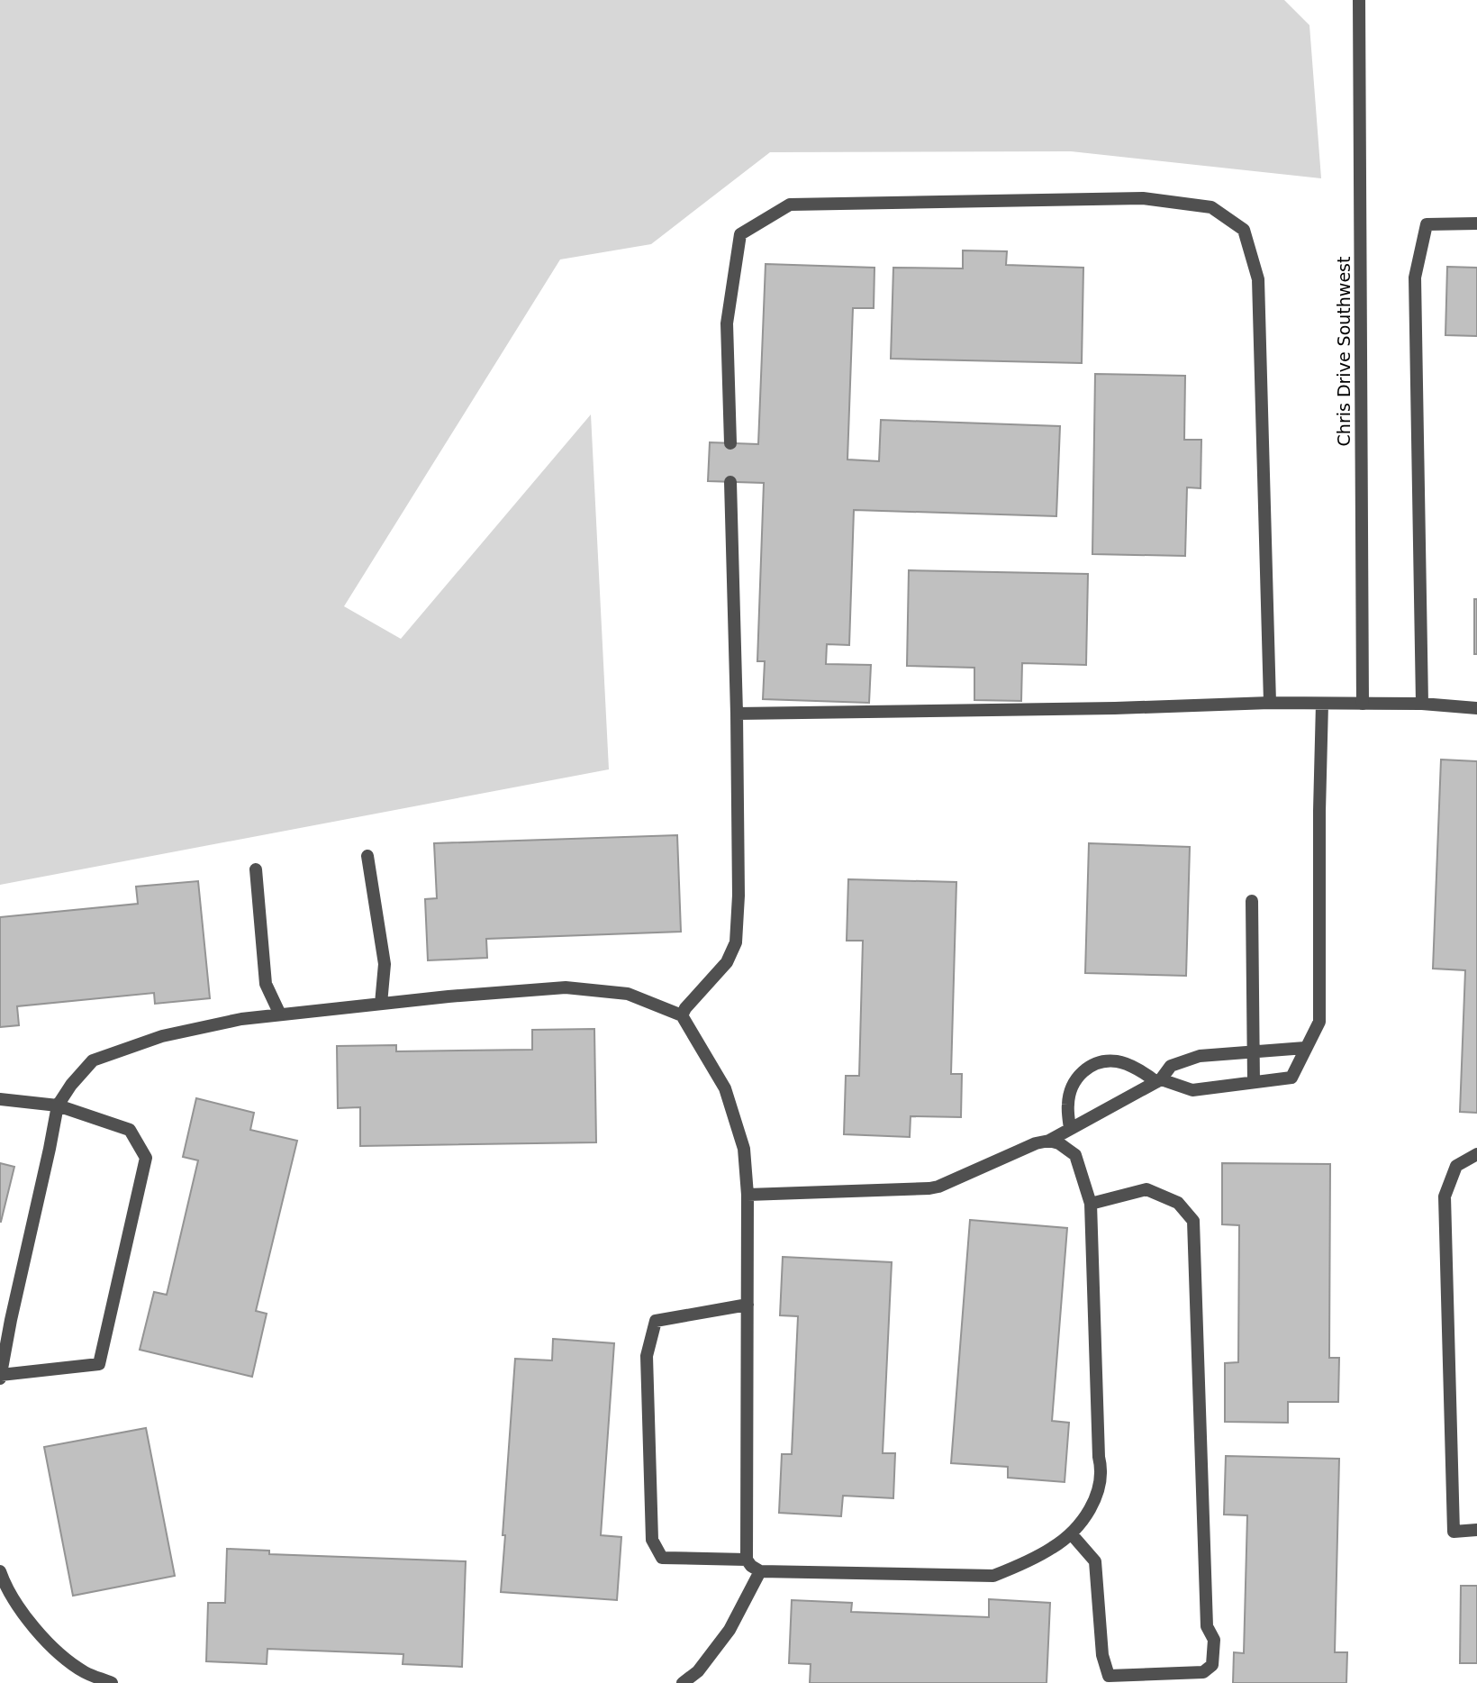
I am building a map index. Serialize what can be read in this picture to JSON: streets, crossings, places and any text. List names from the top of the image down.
{
  "streets": {
    "street": ["Chris Drive Southwest"]
  }
}
